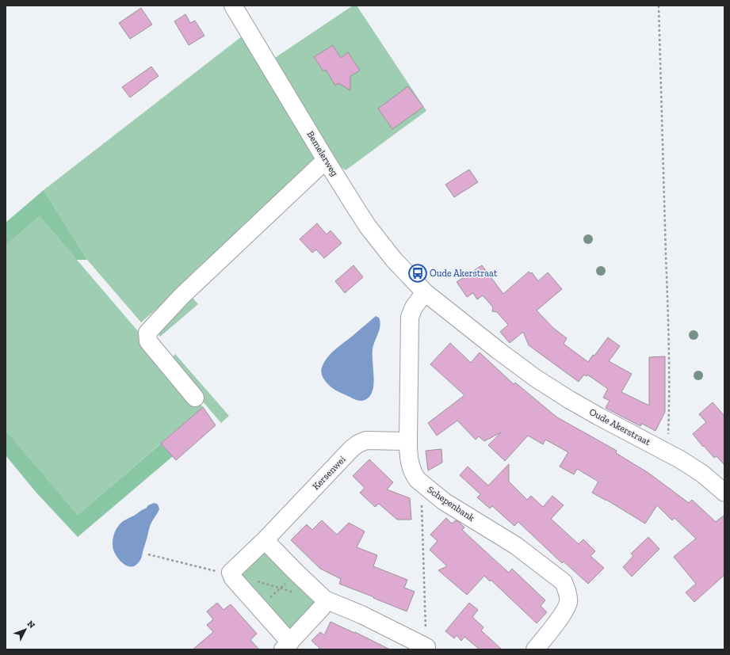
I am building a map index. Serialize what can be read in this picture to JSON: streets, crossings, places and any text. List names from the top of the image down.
{
  "streets": {
    "street": [
      "Bemelerweg",
      "Oude Akerstraat",
      "Kersenwei",
      "Schepenbank"
    ]
  },
  "crossings": [
    ["Bemelerweg", "Oude Akerstraat"],
    ["Bemelerweg", "Schepenbank"],
    ["Oude Akerstraat", "Schepenbank"],
    ["Kersenwei", "Schepenbank"]
  ],
  "places": {
    "bus stop": ["Oude Akerstraat"]
  },
  "north": "top right"
}
